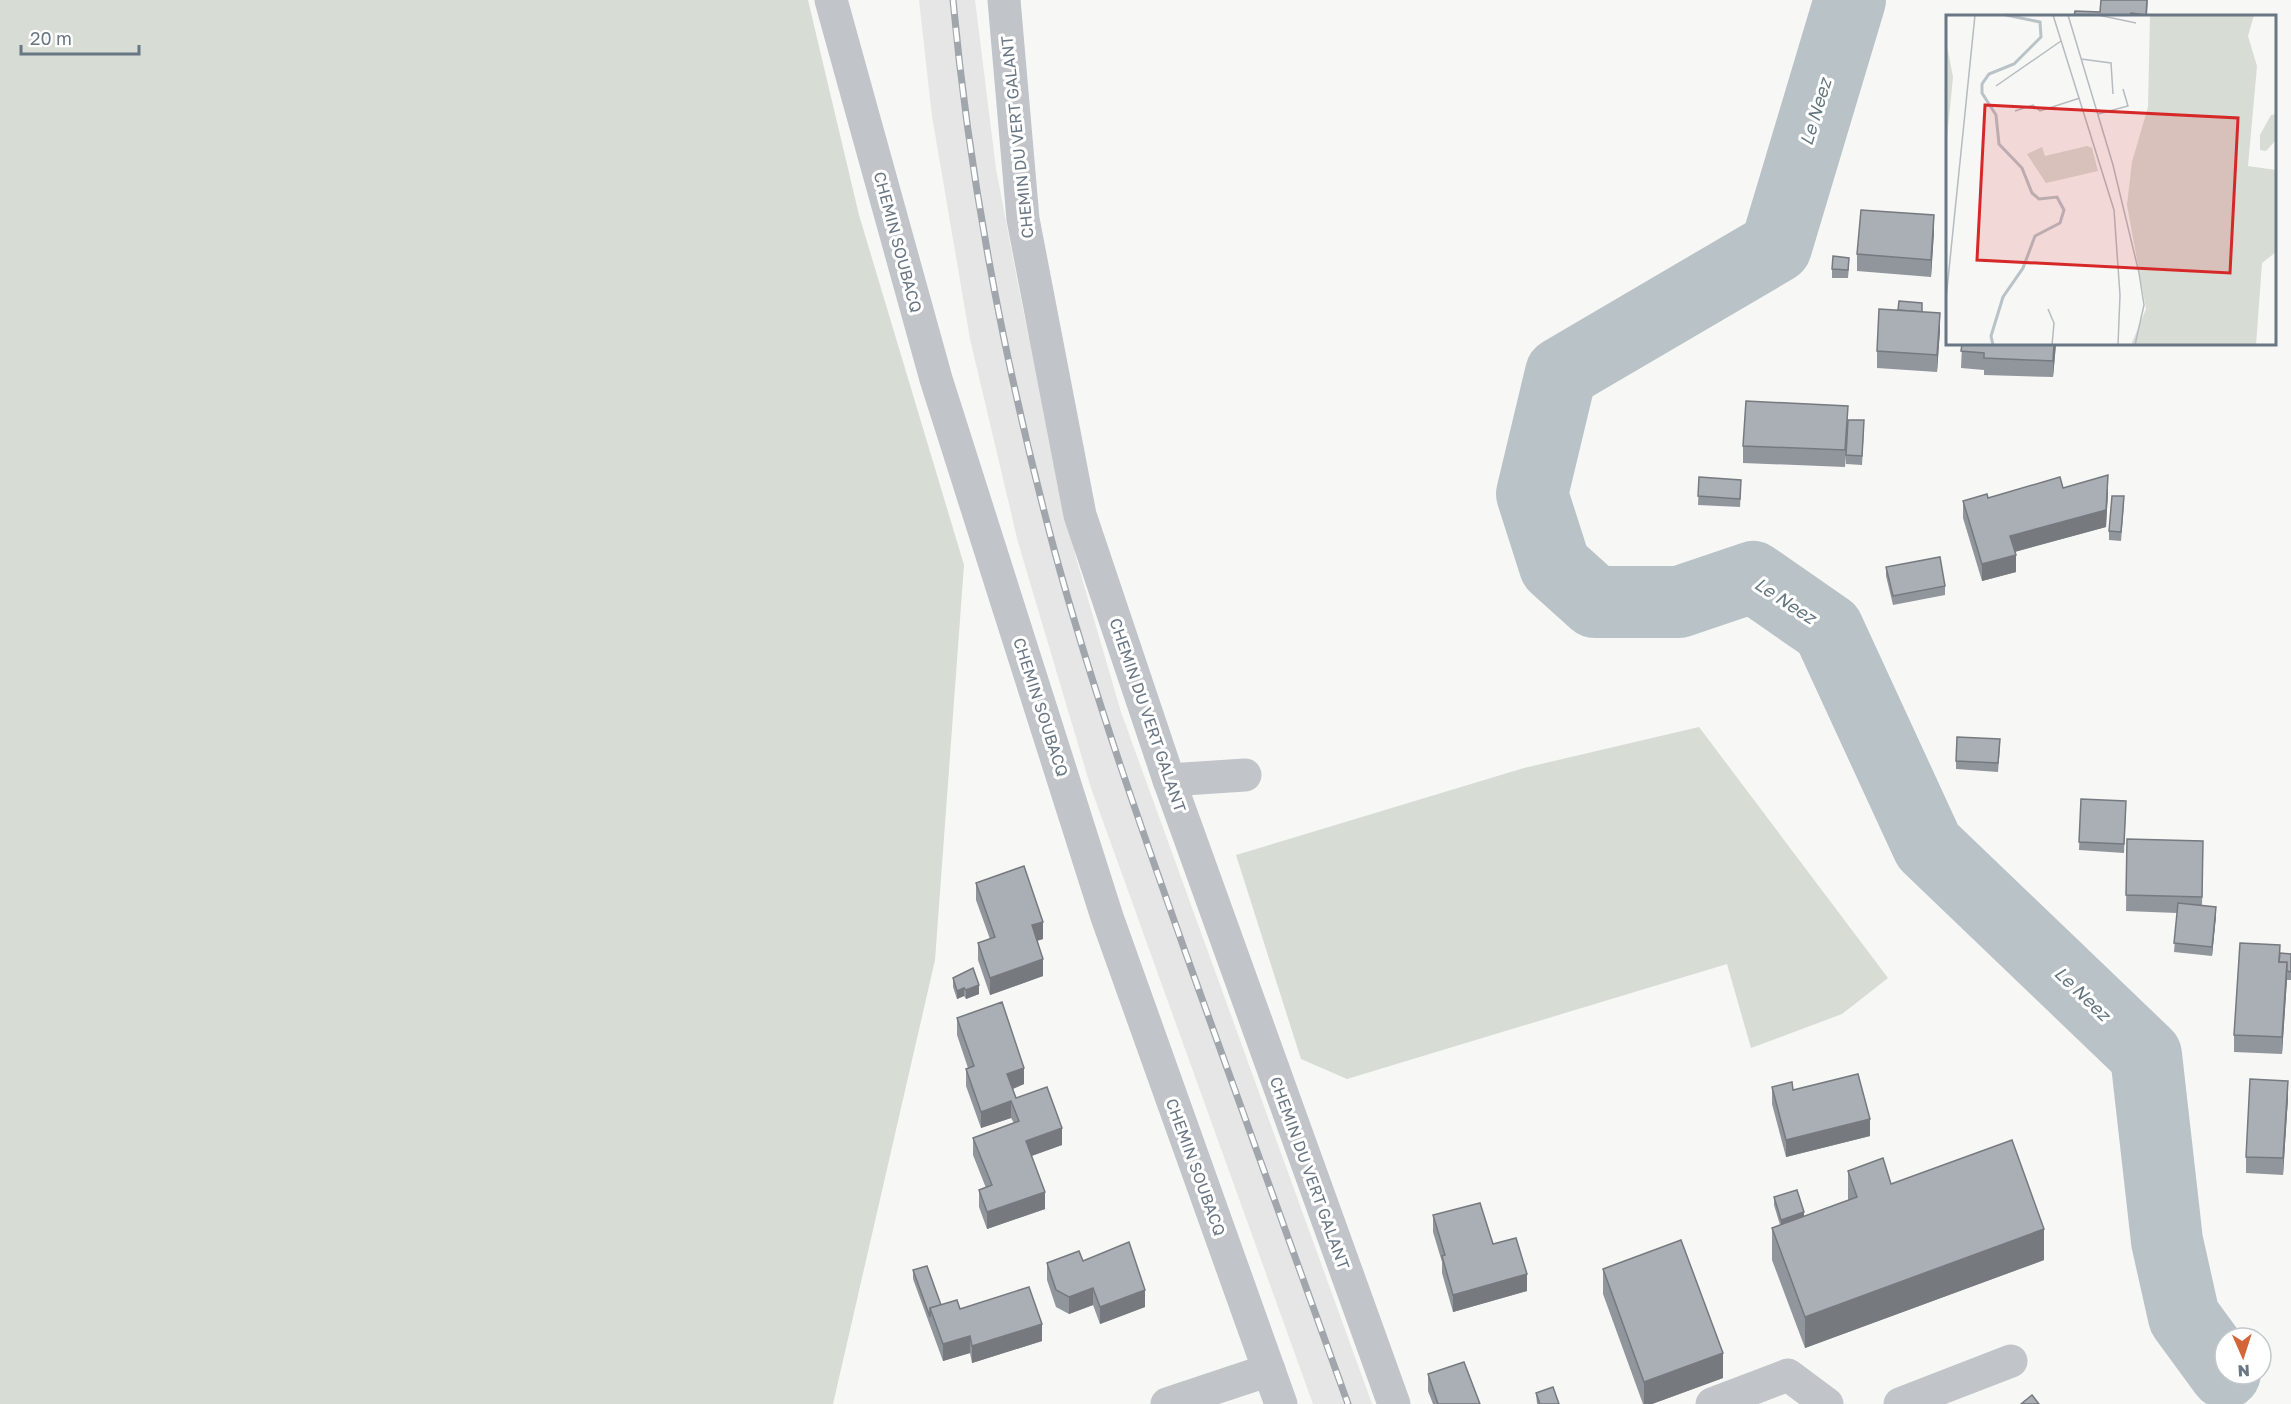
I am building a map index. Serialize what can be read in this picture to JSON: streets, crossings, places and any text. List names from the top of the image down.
{
  "streets": {
    "street": ["CHEMIN DU VERT GALANT", "CHEMIN SOUBACQ"]
  },
  "water": ["Le Neez"],
  "scale_bar": "20 m",
  "north": "bottom"
}
